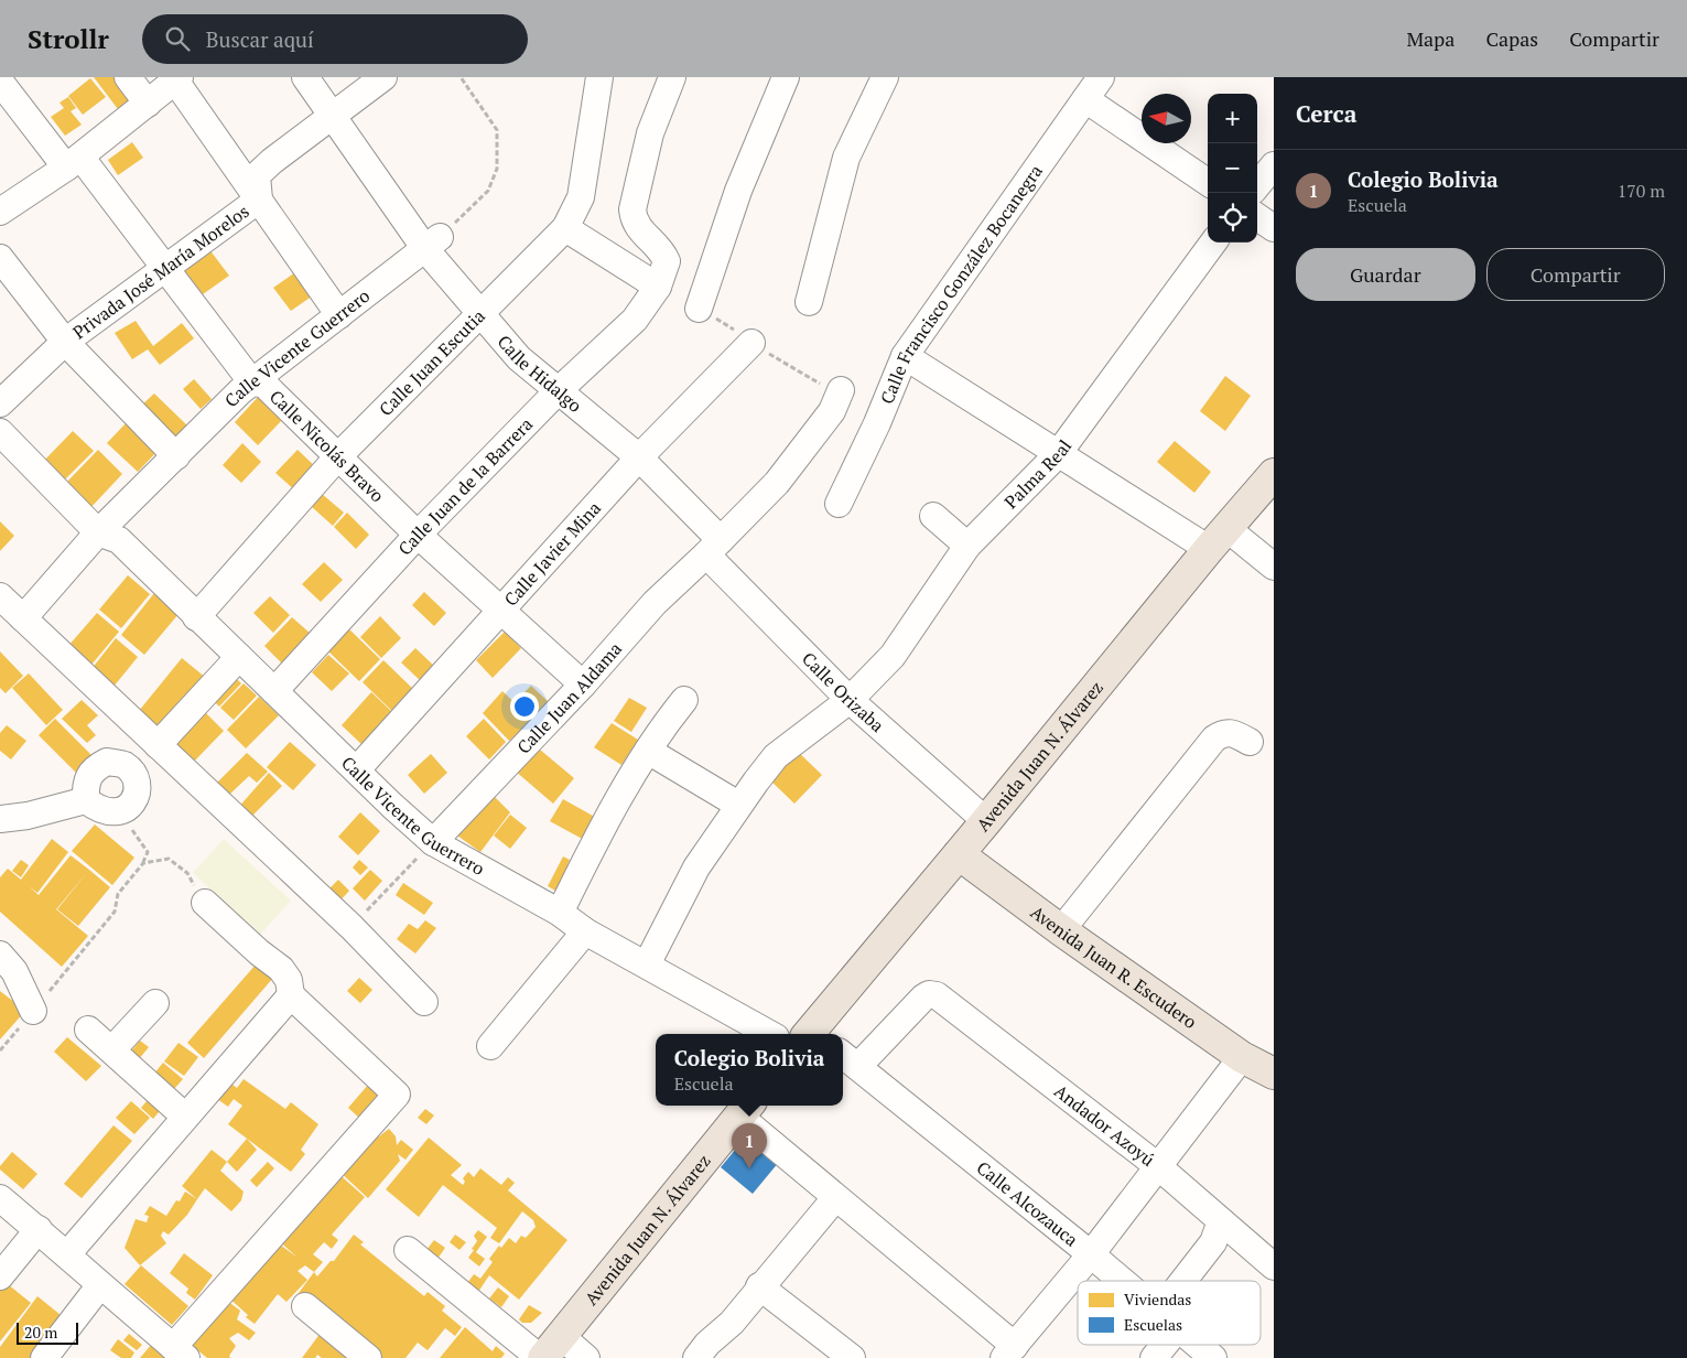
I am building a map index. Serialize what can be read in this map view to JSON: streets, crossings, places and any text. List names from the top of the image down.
{
  "streets": {
    "main road": ["Avenida Juan N. Álvarez", "Avenida Juan R. Escudero"],
    "street": [
      "Privada José María Morelos",
      "Calle Francisco González Bocanegra",
      "Calle Vicente Guerrero",
      "Calle Juan Escutia",
      "Calle Hidalgo",
      "Calle Nicolás Bravo",
      "Palma Real",
      "Calle Juan de la Barrera",
      "Calle Javier Mina",
      "Calle Orizaba",
      "Calle Juan Aldama",
      "Andador Azoyú",
      "Calle Alcozauca"
    ]
  },
  "crossings": [
    ["Privada José María Morelos", "Calle Hidalgo"],
    ["Privada José María Morelos", "Calle Nicolás Bravo"],
    ["Calle Vicente Guerrero", "Calle Juan Escutia"],
    ["Calle Vicente Guerrero", "Calle Hidalgo"],
    ["Calle Vicente Guerrero", "Calle Nicolás Bravo"],
    ["Calle Vicente Guerrero", "Palma Real"],
    ["Calle Vicente Guerrero", "Calle Juan de la Barrera"],
    ["Calle Vicente Guerrero", "Calle Javier Mina"],
    ["Calle Vicente Guerrero", "Calle Juan Aldama"],
    ["Calle Juan Escutia", "Calle Hidalgo"],
    ["Calle Juan Escutia", "Calle Nicolás Bravo"],
    ["Calle Hidalgo", "Calle Juan de la Barrera"],
    ["Calle Hidalgo", "Calle Javier Mina"],
    ["Calle Hidalgo", "Calle Orizaba"],
    ["Calle Hidalgo", "Calle Juan Aldama"],
    ["Calle Nicolás Bravo", "Calle Juan de la Barrera"],
    ["Calle Nicolás Bravo", "Calle Javier Mina"],
    ["Calle Nicolás Bravo", "Calle Juan Aldama"],
    ["Palma Real", "Calle Orizaba"],
    ["Calle Orizaba", "Calle Juan Aldama"],
    ["Calle Orizaba", "Avenida Juan N. Álvarez"],
    ["Avenida Juan N. Álvarez", "Avenida Juan R. Escudero"],
    ["Andador Azoyú", "Calle Alcozauca"]
  ],
  "legend": ["Viviendas", "Escuelas"],
  "scale_bar": "20 m",
  "north": "left",
  "page": {
    "header": "Strollr",
    "search": "Buscar aquí",
    "nav": ["Mapa", "Capas", "Compartir"],
    "heading": "Cerca",
    "map_buttons": ["+", "−"],
    "list": [
      {
        "mark": "1",
        "name": "Colegio Bolivia",
        "note": "Escuela",
        "value": "170 m"
      }
    ],
    "buttons": ["Guardar", "Compartir"],
    "popup": ["Colegio Bolivia", "Escuela"],
    "pins": "1",
    "scale": "20 m"
  }
}
